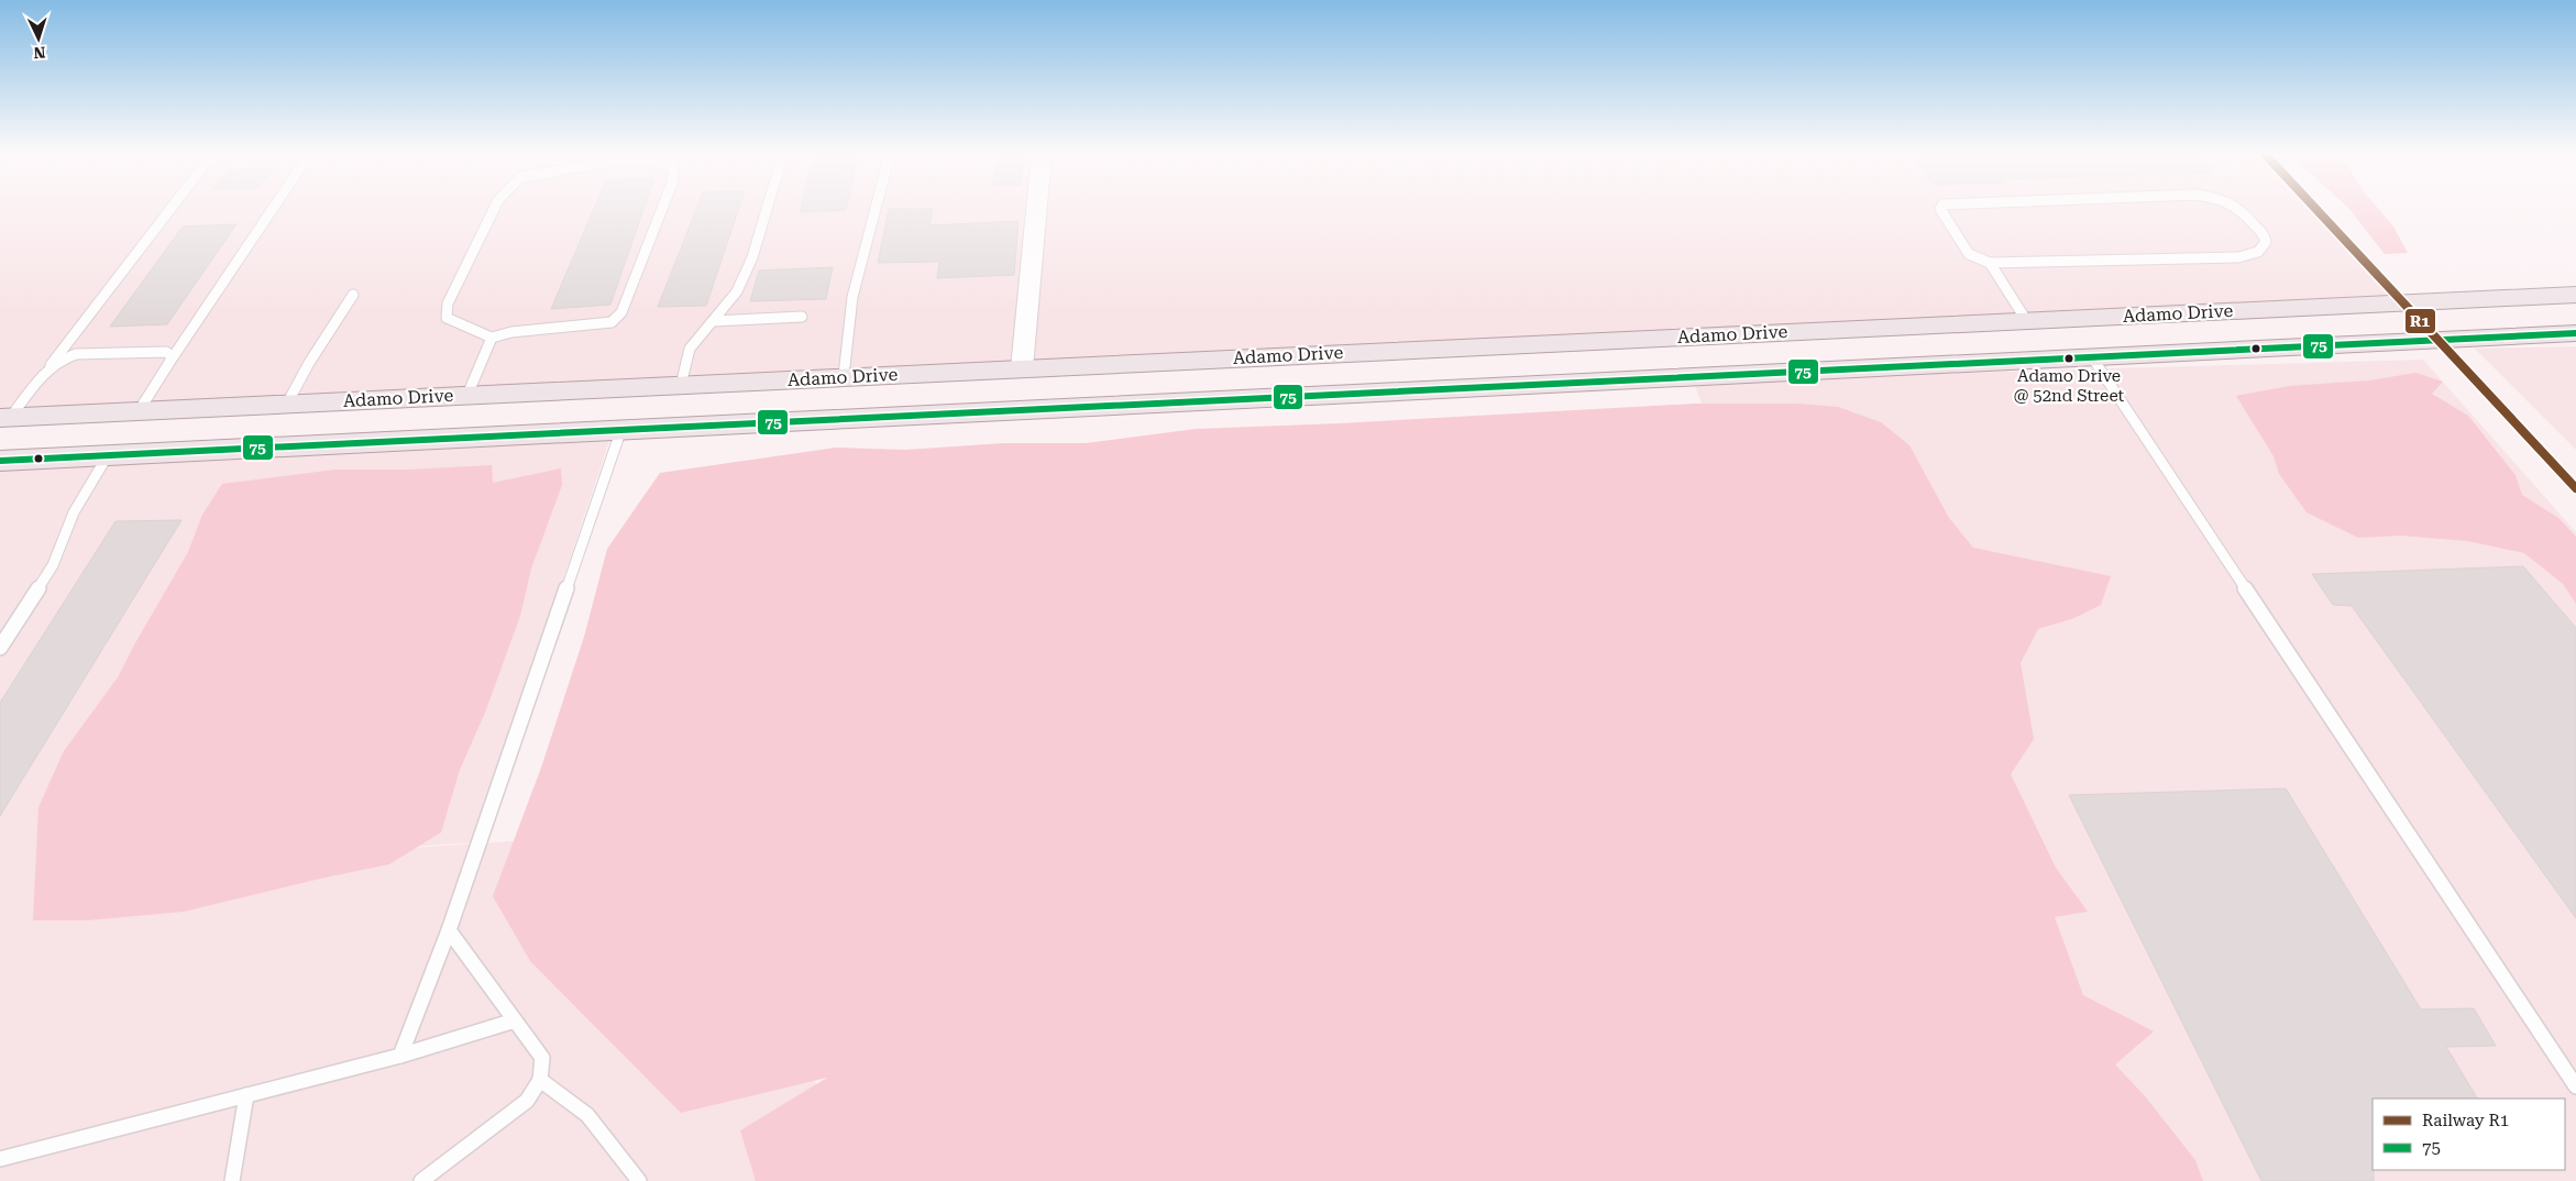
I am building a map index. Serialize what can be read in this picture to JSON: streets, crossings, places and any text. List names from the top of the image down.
{
  "streets": {
    "main road": ["Adamo Drive"]
  },
  "places": ["Adamo Drive @ 52nd Street"],
  "lines": ["rail line R1", "transit line 75"],
  "legend": ["Railway R1", "75"],
  "north": "bottom"
}
